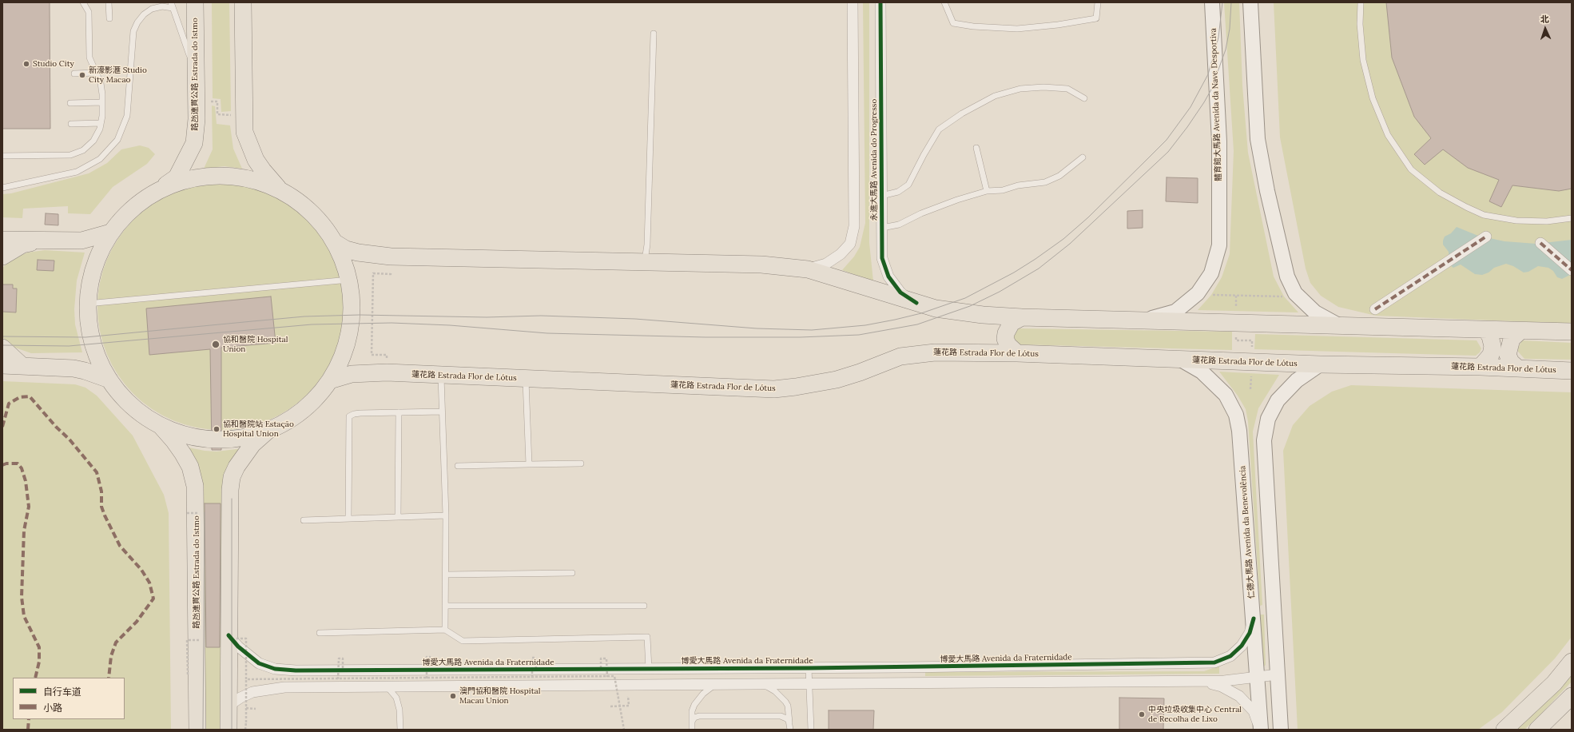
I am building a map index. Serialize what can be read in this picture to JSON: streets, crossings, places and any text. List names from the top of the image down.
{
  "streets": {
    "main road": [
      "路氹連貫公路 Estrada do Istmo",
      "體育館大馬路 Avenida da Nave Desportiva",
      "蓮花路 Estrada Flor de Lótus",
      "仁德大馬路 Avenida da Benevolência"
    ],
    "street": ["永進大馬路 Avenida do Progresso", "博愛大馬路 Avenida da Fraternidade"]
  },
  "crossings": [
    ["蓮花路 Estrada Flor de Lótus", "仁德大馬路 Avenida da Benevolência"],
    ["仁德大馬路 Avenida da Benevolência", "博愛大馬路 Avenida da Fraternidade"]
  ],
  "places": [
    "Studio City",
    "新濠影滙 Studio City Macao",
    "協和醫院 Hospital Union",
    "協和醫院站 Estação Hospital Union",
    "澳門協和醫院 Hospital Macau Union",
    "中央垃圾收集中心 Central de Recolha de Lixo"
  ],
  "legend": ["自行车道", "小路"],
  "north": "top"
}
